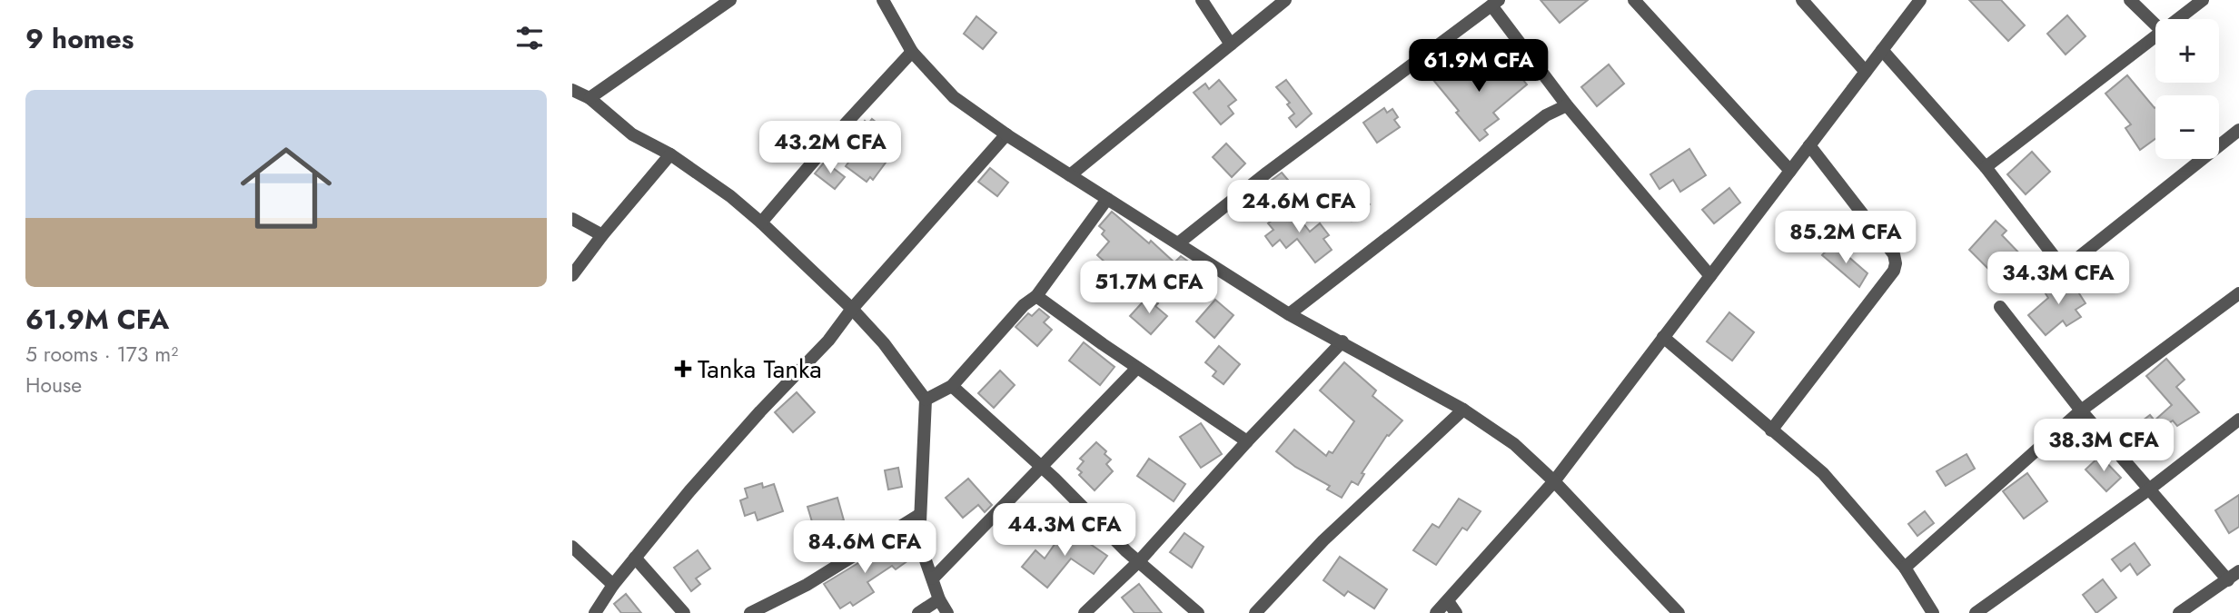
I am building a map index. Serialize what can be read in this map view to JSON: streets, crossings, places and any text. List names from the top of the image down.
{
  "places": {
    "health": ["Tanka Tanka"]
  },
  "page": {
    "heading": "9 homes",
    "map_buttons": ["+", "−"],
    "price": [
      "61.9M CFA",
      "43.2M CFA",
      "24.6M CFA",
      "85.2M CFA",
      "34.3M CFA",
      "51.7M CFA",
      "38.3M CFA",
      "44.3M CFA",
      "84.6M CFA"
    ],
    "list": [
      {
        "name": "61.9M CFA",
        "note": "5 rooms · 173 m² · House"
      }
    ]
  }
}
